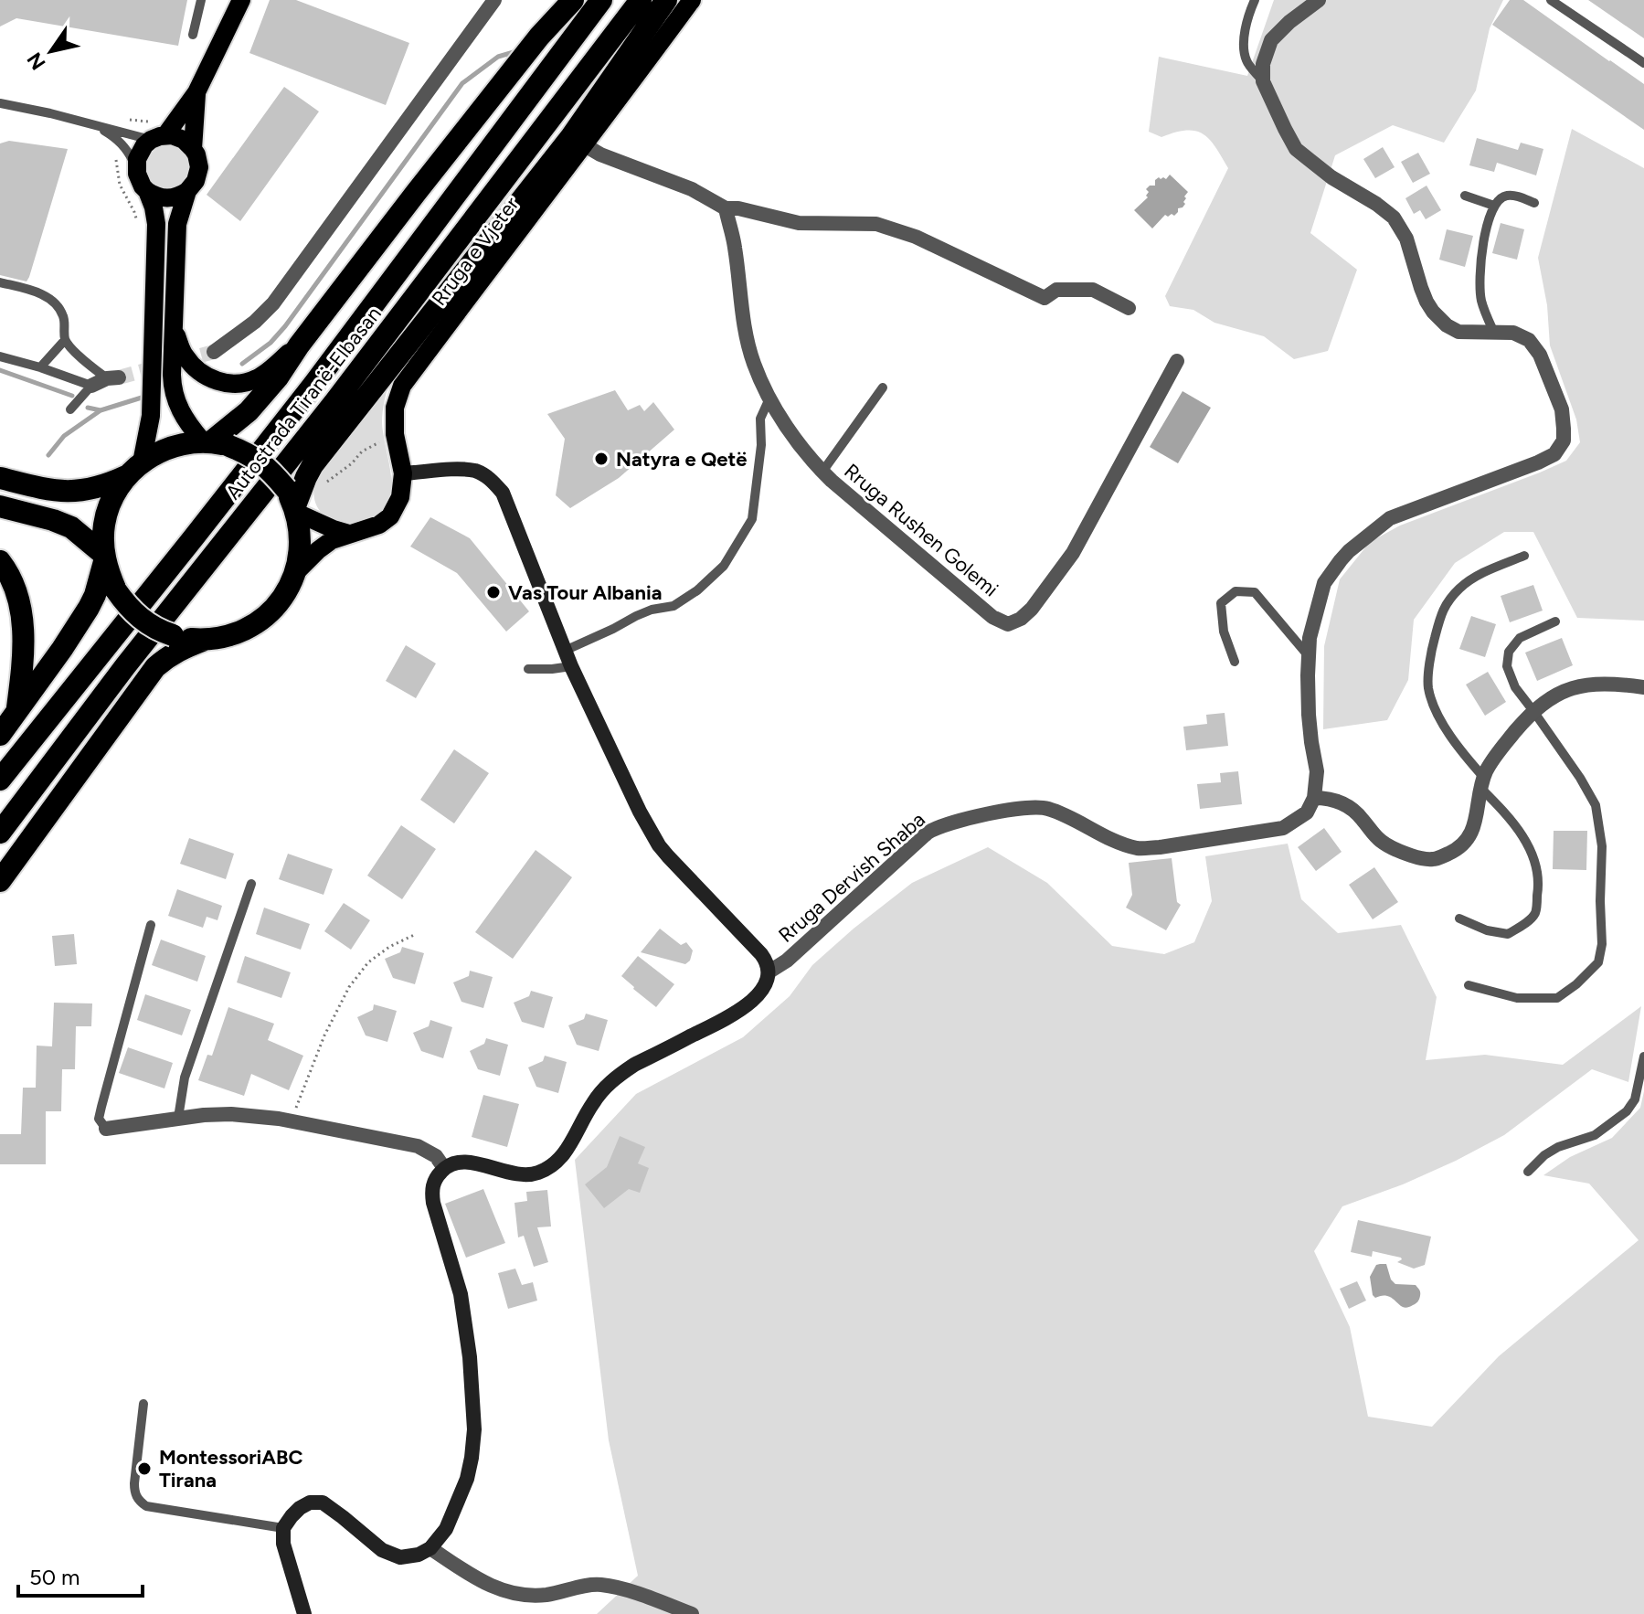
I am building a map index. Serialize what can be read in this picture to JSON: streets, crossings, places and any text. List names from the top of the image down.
{
  "streets": {
    "highway": ["Autostrada Tiranë-Elbasan"],
    "main road": ["Rruga e Vjeter"],
    "street": ["Rruga Rushen Golemi", "Rruga Dervish Shaba"]
  },
  "crossings": [
    ["Rruga e Vjeter", "Rruga Dervish Shaba"]
  ],
  "places": ["Natyra e Qetë", "Vas Tour Albania", "MontessoriABC Tirana"],
  "scale_bar": "50 m",
  "north": "bottom left"
}
